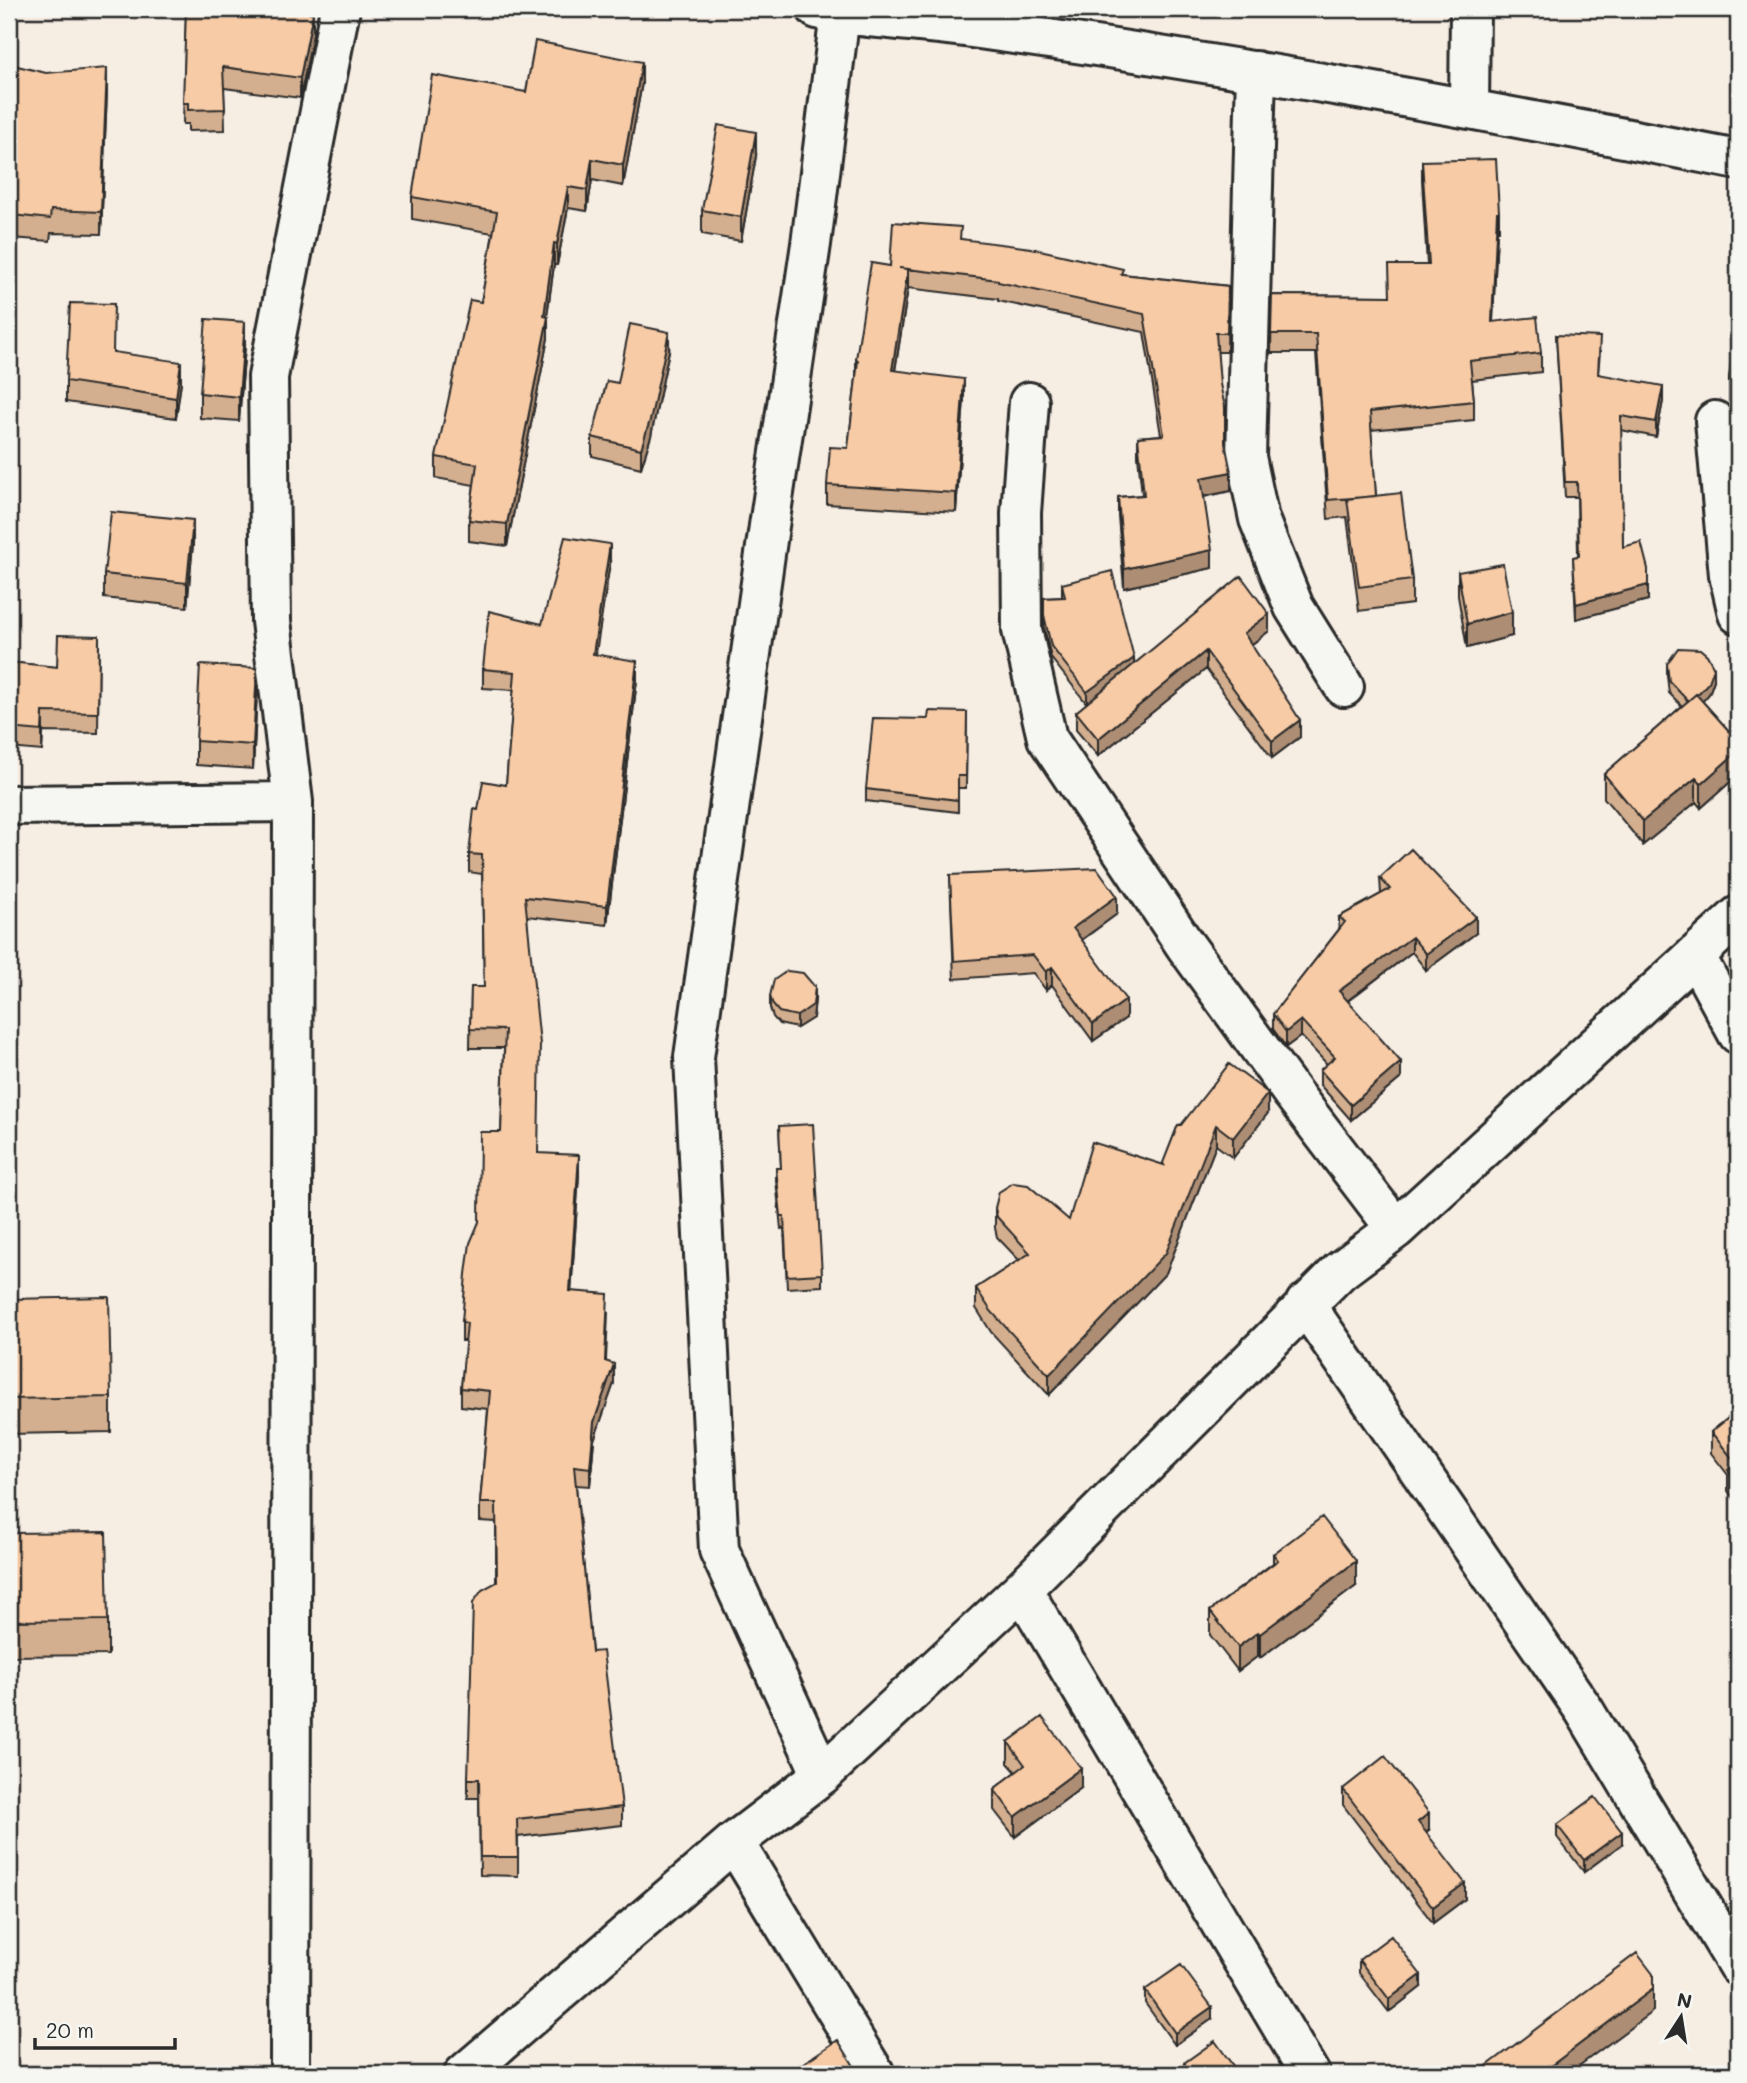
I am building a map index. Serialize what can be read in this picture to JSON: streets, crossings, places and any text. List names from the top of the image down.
{
  "scale_bar": "20 m",
  "north": "top"
}
